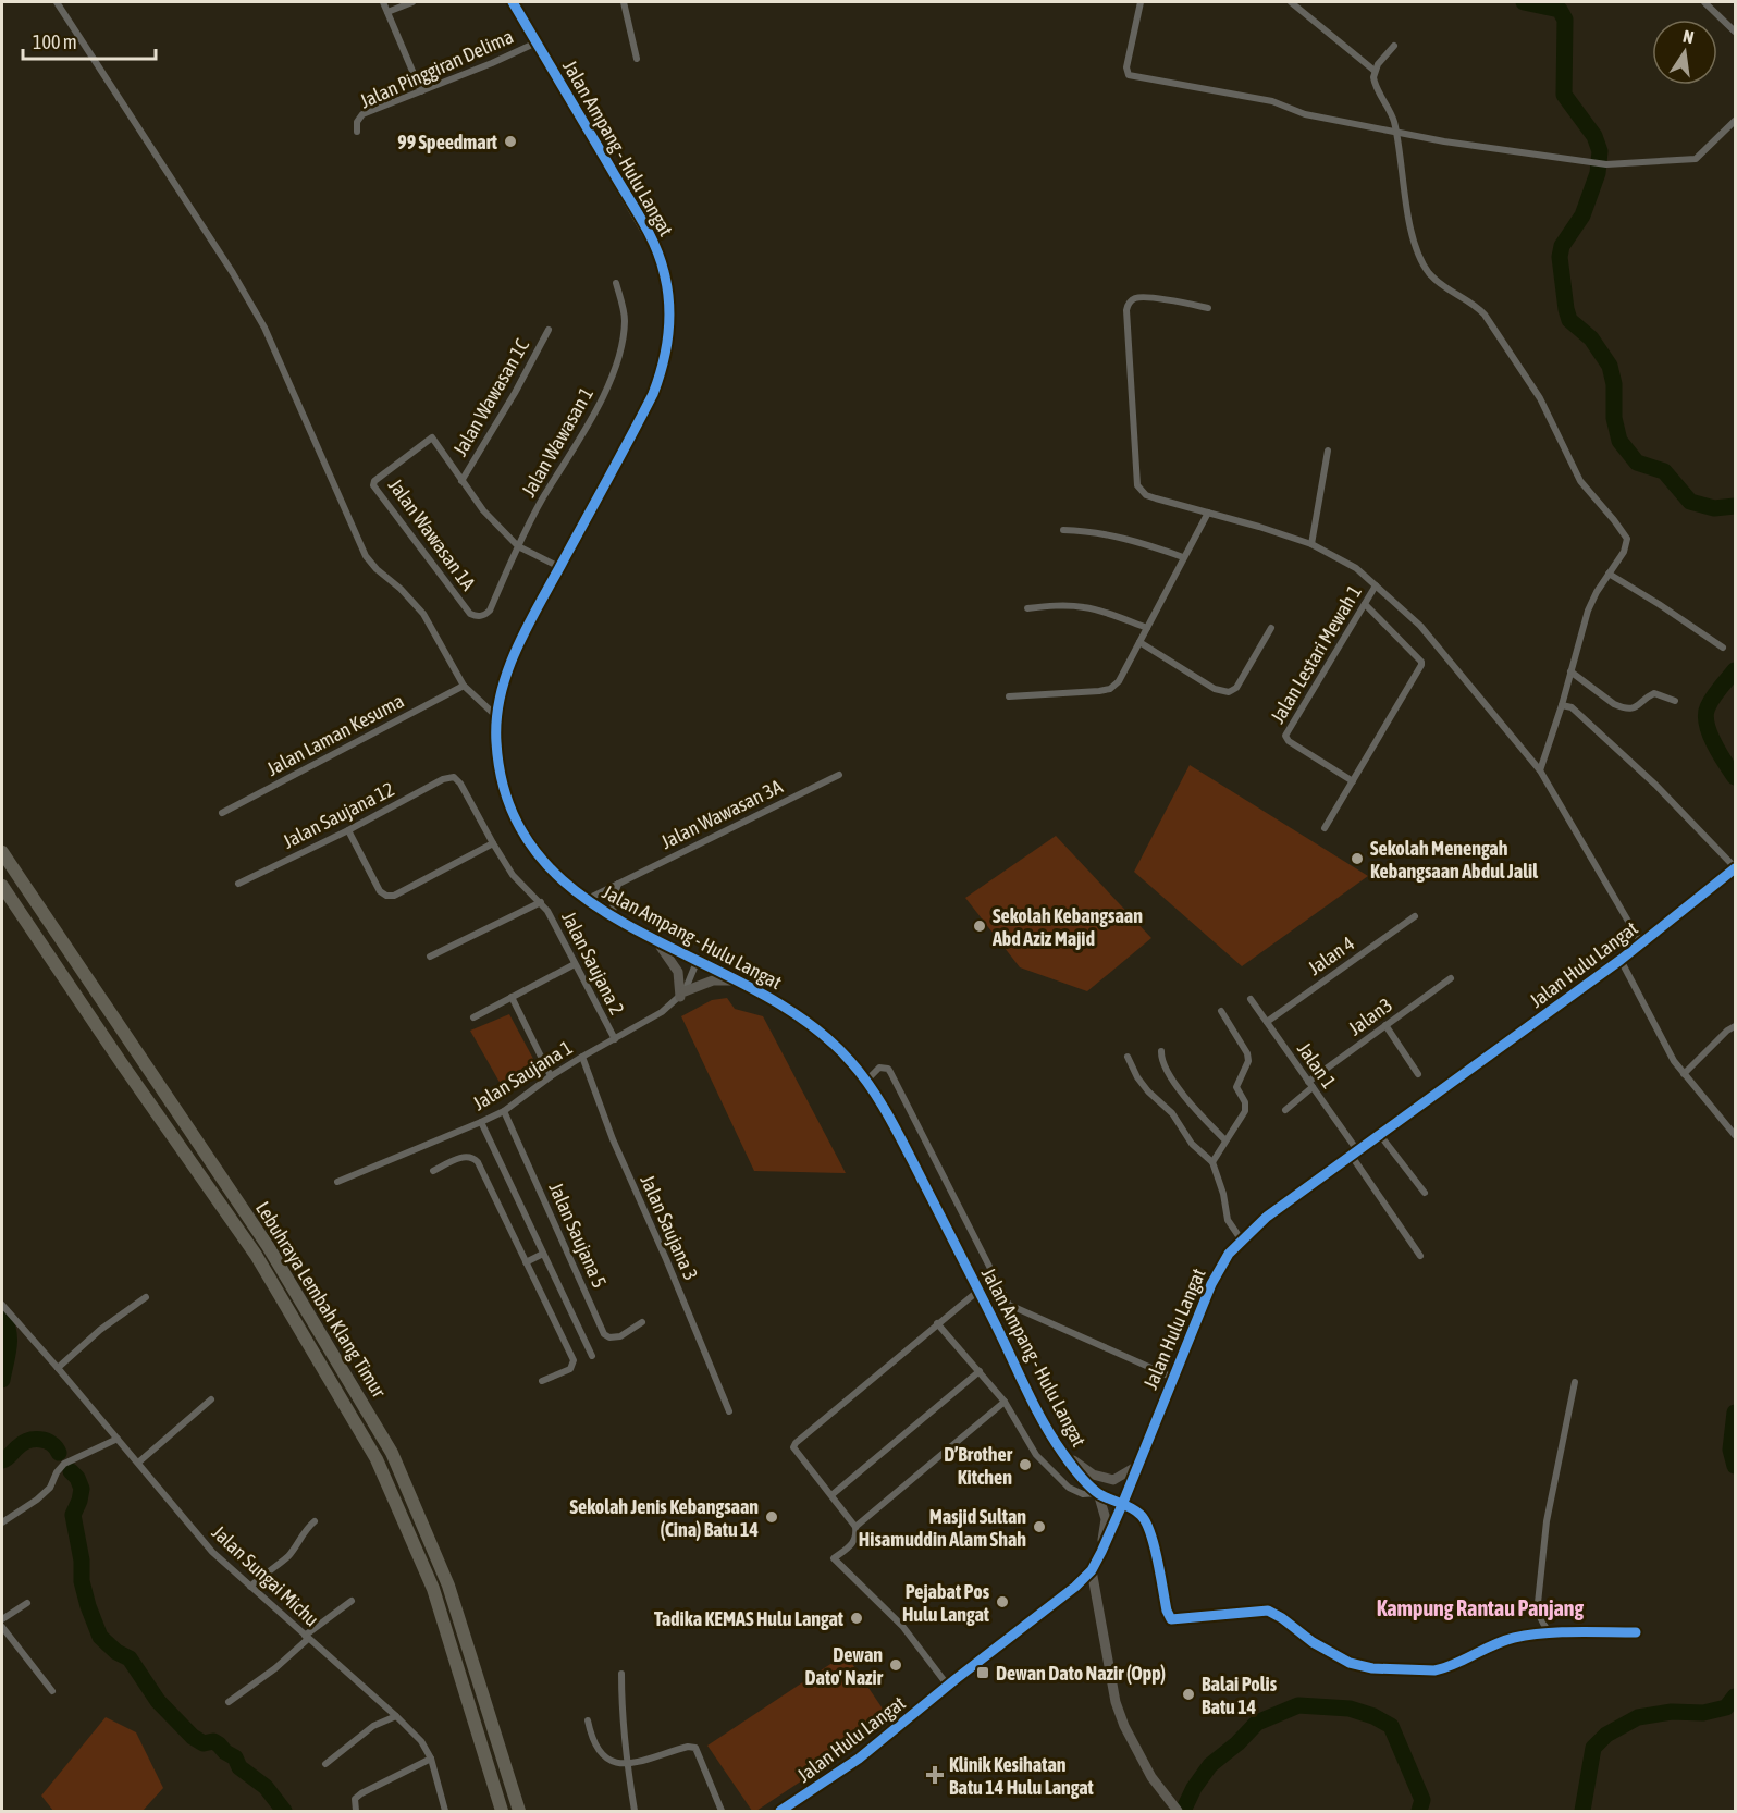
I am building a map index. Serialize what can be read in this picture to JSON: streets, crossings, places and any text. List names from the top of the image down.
{
  "streets": {
    "highway": ["Lebuhraya Lembah Klang Timur"],
    "street": [
      "Jalan Pinggiran Delima",
      "Jalan Ampang - Hulu Langat",
      "Jalan Wawasan 1C",
      "Jalan Wawasan 1",
      "Jalan Wawasan 1A",
      "Jalan Lestari Mewah 1",
      "Jalan Laman Kesuma",
      "Jalan Wawasan 3A",
      "Jalan Saujana 12",
      "Jalan 4",
      "Jalan Saujana 2",
      "Jalan Hulu Langat",
      "Jalan3",
      "Jalan 1",
      "Jalan Saujana 1",
      "Jalan Saujana 3",
      "Jalan Saujana 5",
      "Jalan Sungai Michu"
    ]
  },
  "crossings": [
    ["Jalan Pinggiran Delima", "Jalan Ampang - Hulu Langat"],
    ["Jalan Ampang - Hulu Langat", "Jalan Wawasan 3A"],
    ["Jalan Ampang - Hulu Langat", "Jalan Hulu Langat"],
    ["Jalan Wawasan 1C", "Jalan Wawasan 1A"],
    ["Jalan Wawasan 1", "Jalan Wawasan 1A"],
    ["Jalan Saujana 12", "Jalan Saujana 2"],
    ["Jalan 4", "Jalan 1"],
    ["Jalan Saujana 2", "Jalan Saujana 1"],
    ["Jalan Hulu Langat", "Jalan 1"],
    ["Jalan3", "Jalan 1"],
    ["Jalan Saujana 1", "Jalan Saujana 3"],
    ["Jalan Saujana 1", "Jalan Saujana 5"]
  ],
  "districts": ["Kampung Rantau Panjang"],
  "places": {
    "other": [
      "99 Speedmart",
      "Sekolah Menengah Kebangsaan Abdul Jalil",
      "Sekolah Kebangsaan Abd Aziz Majid",
      "D’Brother Kitchen",
      "Sekolah Jenis Kebangsaan (Cina) Batu 14",
      "Masjid Sultan Hisamuddin Alam Shah",
      "Pejabat Pos Hulu Langat",
      "Tadika KEMAS Hulu Langat",
      "Dewan Dato' Nazir",
      "Balai Polis Batu 14"
    ],
    "transit": ["Dewan Dato Nazir (Opp)"],
    "health": ["Klinik Kesihatan Batu 14 Hulu Langat"]
  },
  "scale_bar": "100 m",
  "north": "top"
}
